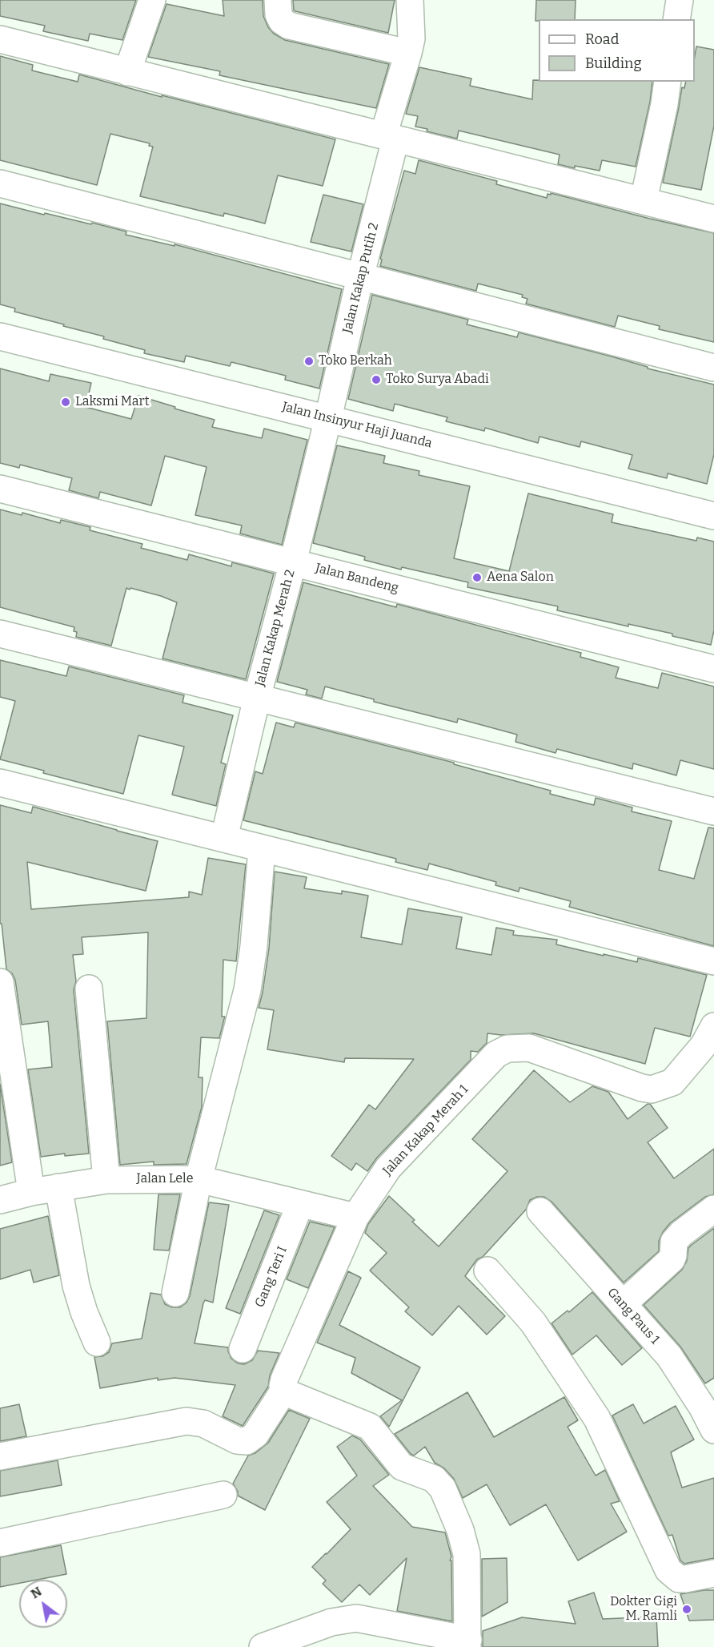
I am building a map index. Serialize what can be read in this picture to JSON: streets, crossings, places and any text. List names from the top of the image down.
{
  "streets": {
    "street": [
      "Jalan Kakap Putih 2",
      "Jalan Insinyur Haji Juanda",
      "Jalan Bandeng",
      "Jalan Kakap Merah 2",
      "Jalan Kakap Merah 1",
      "Jalan Lele",
      "Gang Teri I",
      "Gang Paus 1"
    ]
  },
  "crossings": [
    ["Jalan Kakap Putih 2", "Jalan Insinyur Haji Juanda"],
    ["Jalan Kakap Putih 2", "Jalan Kakap Merah 2"],
    ["Jalan Insinyur Haji Juanda", "Jalan Kakap Merah 2"],
    ["Jalan Bandeng", "Jalan Kakap Merah 2"],
    ["Jalan Kakap Merah 1", "Jalan Lele"],
    ["Jalan Lele", "Gang Teri I"]
  ],
  "places": [
    "Toko Berkah",
    "Toko Surya Abadi",
    "Laksmi Mart",
    "Aena Salon",
    "Dokter Gigi M. Ramli"
  ],
  "legend": ["Road", "Building"],
  "north": "top left"
}
